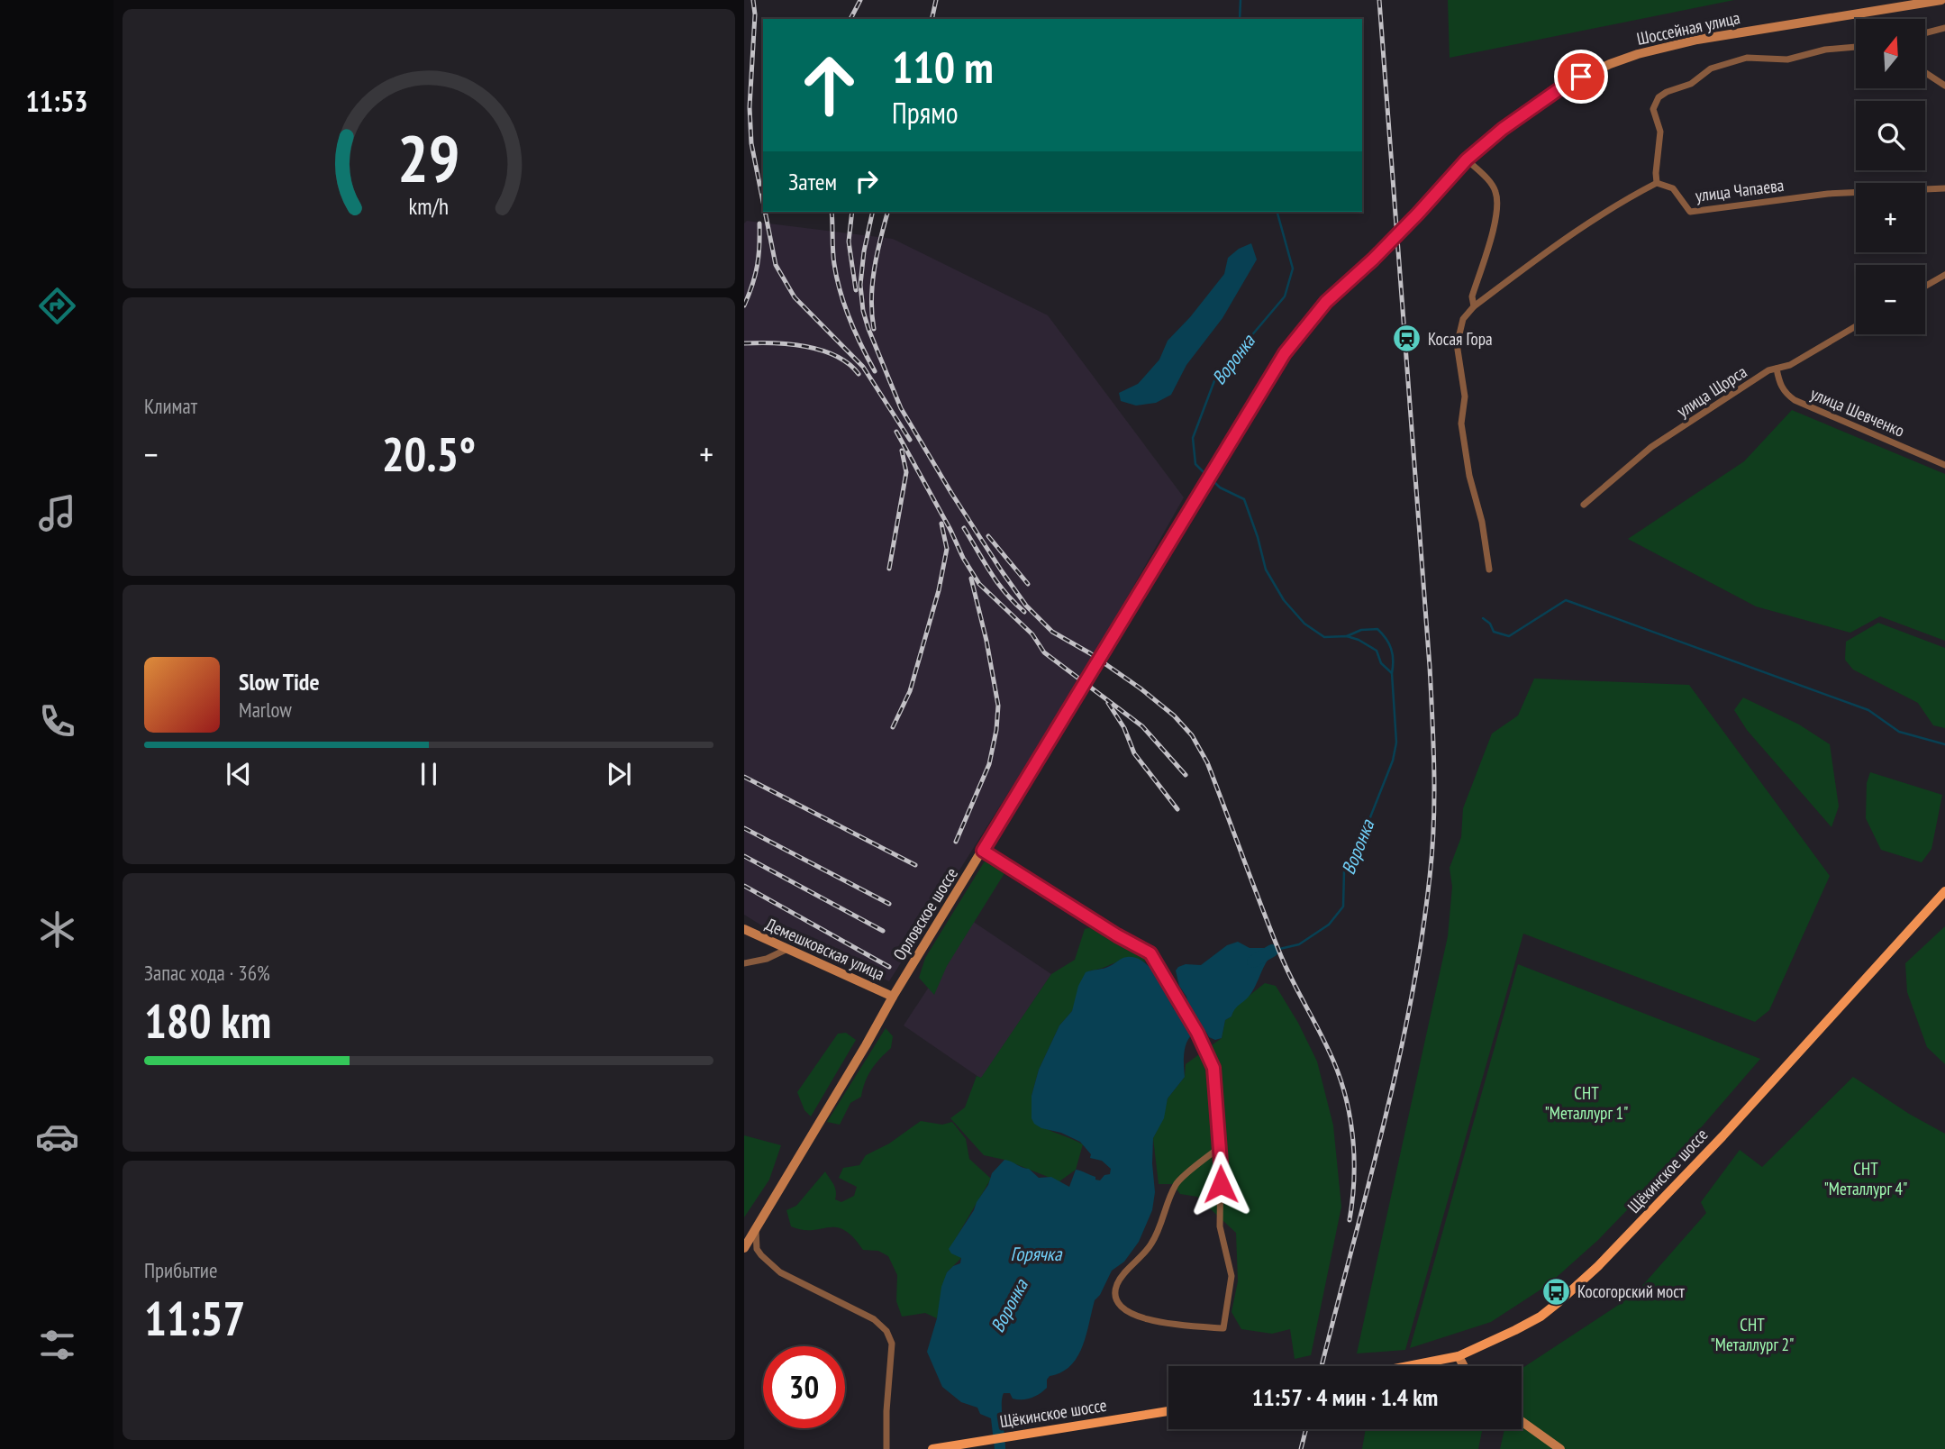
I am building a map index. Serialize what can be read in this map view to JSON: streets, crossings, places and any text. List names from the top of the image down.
{
  "streets": {
    "main road": [
      "Шоссейная улица",
      "Орловское шоссе",
      "Демешковская улица",
      "Щёкинское шоссе"
    ],
    "street": ["улица Чапаева", "улица Щорса", "улица Шевченко"]
  },
  "crossings": [
    ["Шоссейная улица", "Орловское шоссе"],
    ["улица Щорса", "улица Шевченко"],
    ["Орловское шоссе", "Демешковская улица"]
  ],
  "water": ["Воронка", "Горячка"],
  "parks": ["СНТ \"Металлург 1\"", "СНТ \"Металлург 4\"", "СНТ \"Металлург 2\""],
  "places": {
    "station": ["Косая Гора"],
    "bus stop": ["Косогорский мост"]
  },
  "north": "top",
  "page": {
    "tabs": "11:53",
    "map_buttons": ["+", "−"],
    "turn": ["110 m", "Прямо"],
    "then": "Затем",
    "tile": [
      "Климат",
      ["Запас хода · 36%", "180 km"],
      ["Прибытие", "11:57"]
    ],
    "heat": ["−", "20.5°", "+"],
    "song": ["Slow Tide", "Marlow"],
    "limit": "30",
    "trip": "11:57 · 4 мин · 1.4 km",
    "gauge": ["29", "km/h"]
  }
}
